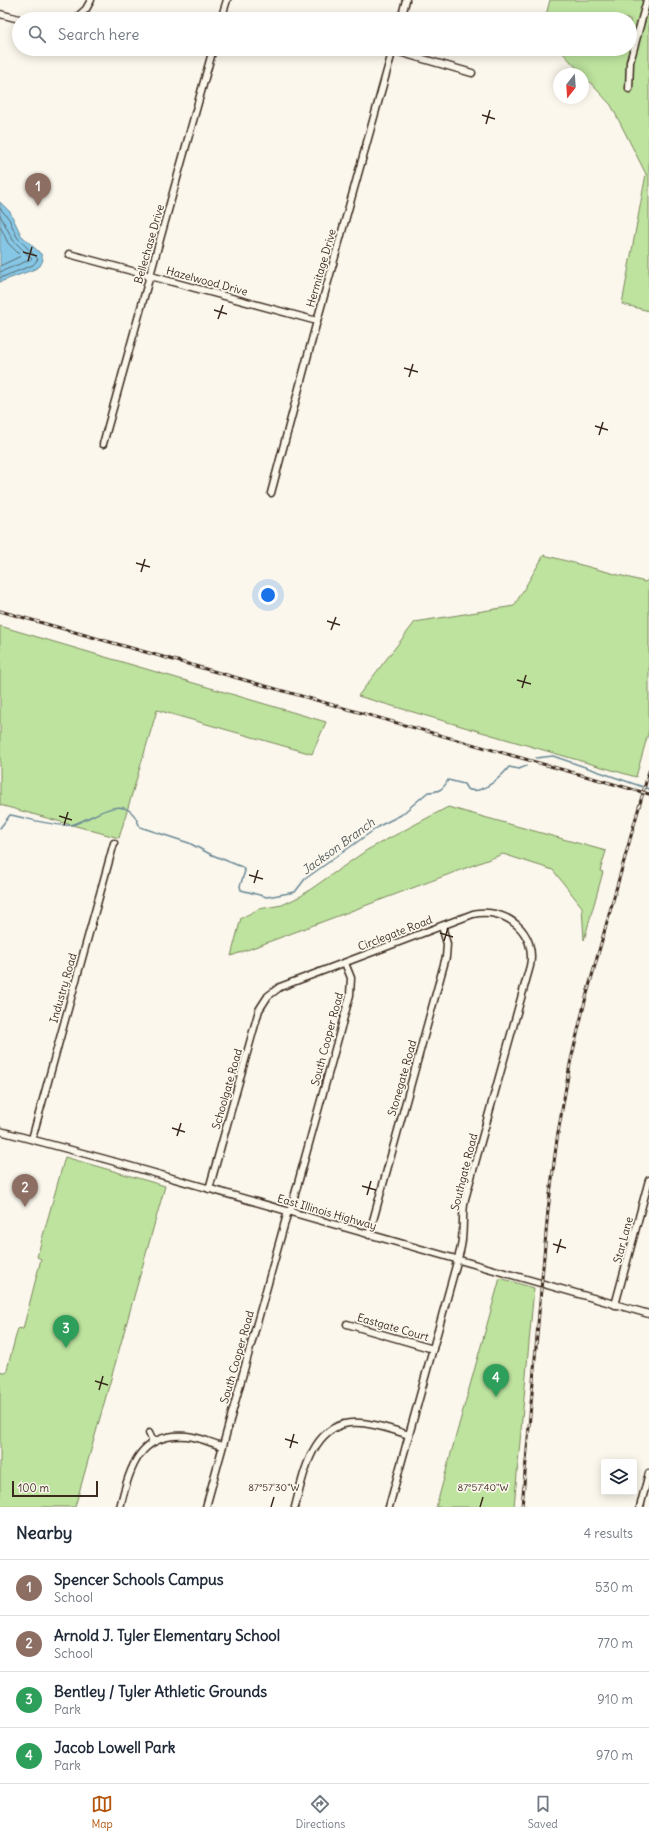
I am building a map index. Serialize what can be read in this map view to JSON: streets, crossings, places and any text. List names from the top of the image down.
{
  "streets": {
    "street": [
      "Bellechase Drive",
      "Hermitage Drive",
      "Hazelwood Drive",
      "Circlegate Road",
      "Industry Road",
      "South Cooper Road",
      "Stonegate Road",
      "Schoolgate Road",
      "Southgate Road",
      "East Illinois Highway",
      "Star Lane",
      "Eastgate Court"
    ]
  },
  "crossings": [
    ["Bellechase Drive", "Hazelwood Drive"],
    ["Hermitage Drive", "Hazelwood Drive"],
    ["Circlegate Road", "South Cooper Road"],
    ["Circlegate Road", "Stonegate Road"],
    ["Circlegate Road", "Schoolgate Road"],
    ["Circlegate Road", "Southgate Road"],
    ["Industry Road", "East Illinois Highway"],
    ["South Cooper Road", "East Illinois Highway"],
    ["Stonegate Road", "East Illinois Highway"],
    ["Schoolgate Road", "East Illinois Highway"],
    ["Southgate Road", "East Illinois Highway"],
    ["Southgate Road", "Eastgate Court"],
    ["East Illinois Highway", "Star Lane"]
  ],
  "water": ["Jackson Branch"],
  "scale_bar": "100 m",
  "north": "bottom",
  "page": {
    "search": "Search here",
    "pins": [
      "1",
      "2",
      "3",
      "4"
    ],
    "scale": "100 m",
    "heading": ["Nearby", "4 results"],
    "list": [
      {
        "mark": "1",
        "name": "Spencer Schools Campus",
        "note": "School",
        "value": "530 m"
      },
      {
        "mark": "2",
        "name": "Arnold J. Tyler Elementary School",
        "note": "School",
        "value": "770 m"
      },
      {
        "mark": "3",
        "name": "Bentley / Tyler Athletic Grounds",
        "note": "Park",
        "value": "910 m"
      },
      {
        "mark": "4",
        "name": "Jacob Lowell Park",
        "note": "Park",
        "value": "970 m"
      }
    ],
    "nav": ["Map", "Directions", "Saved"]
  },
  "coordinates": ["87°57'30\"W", "87°57'40\"W"]
}
